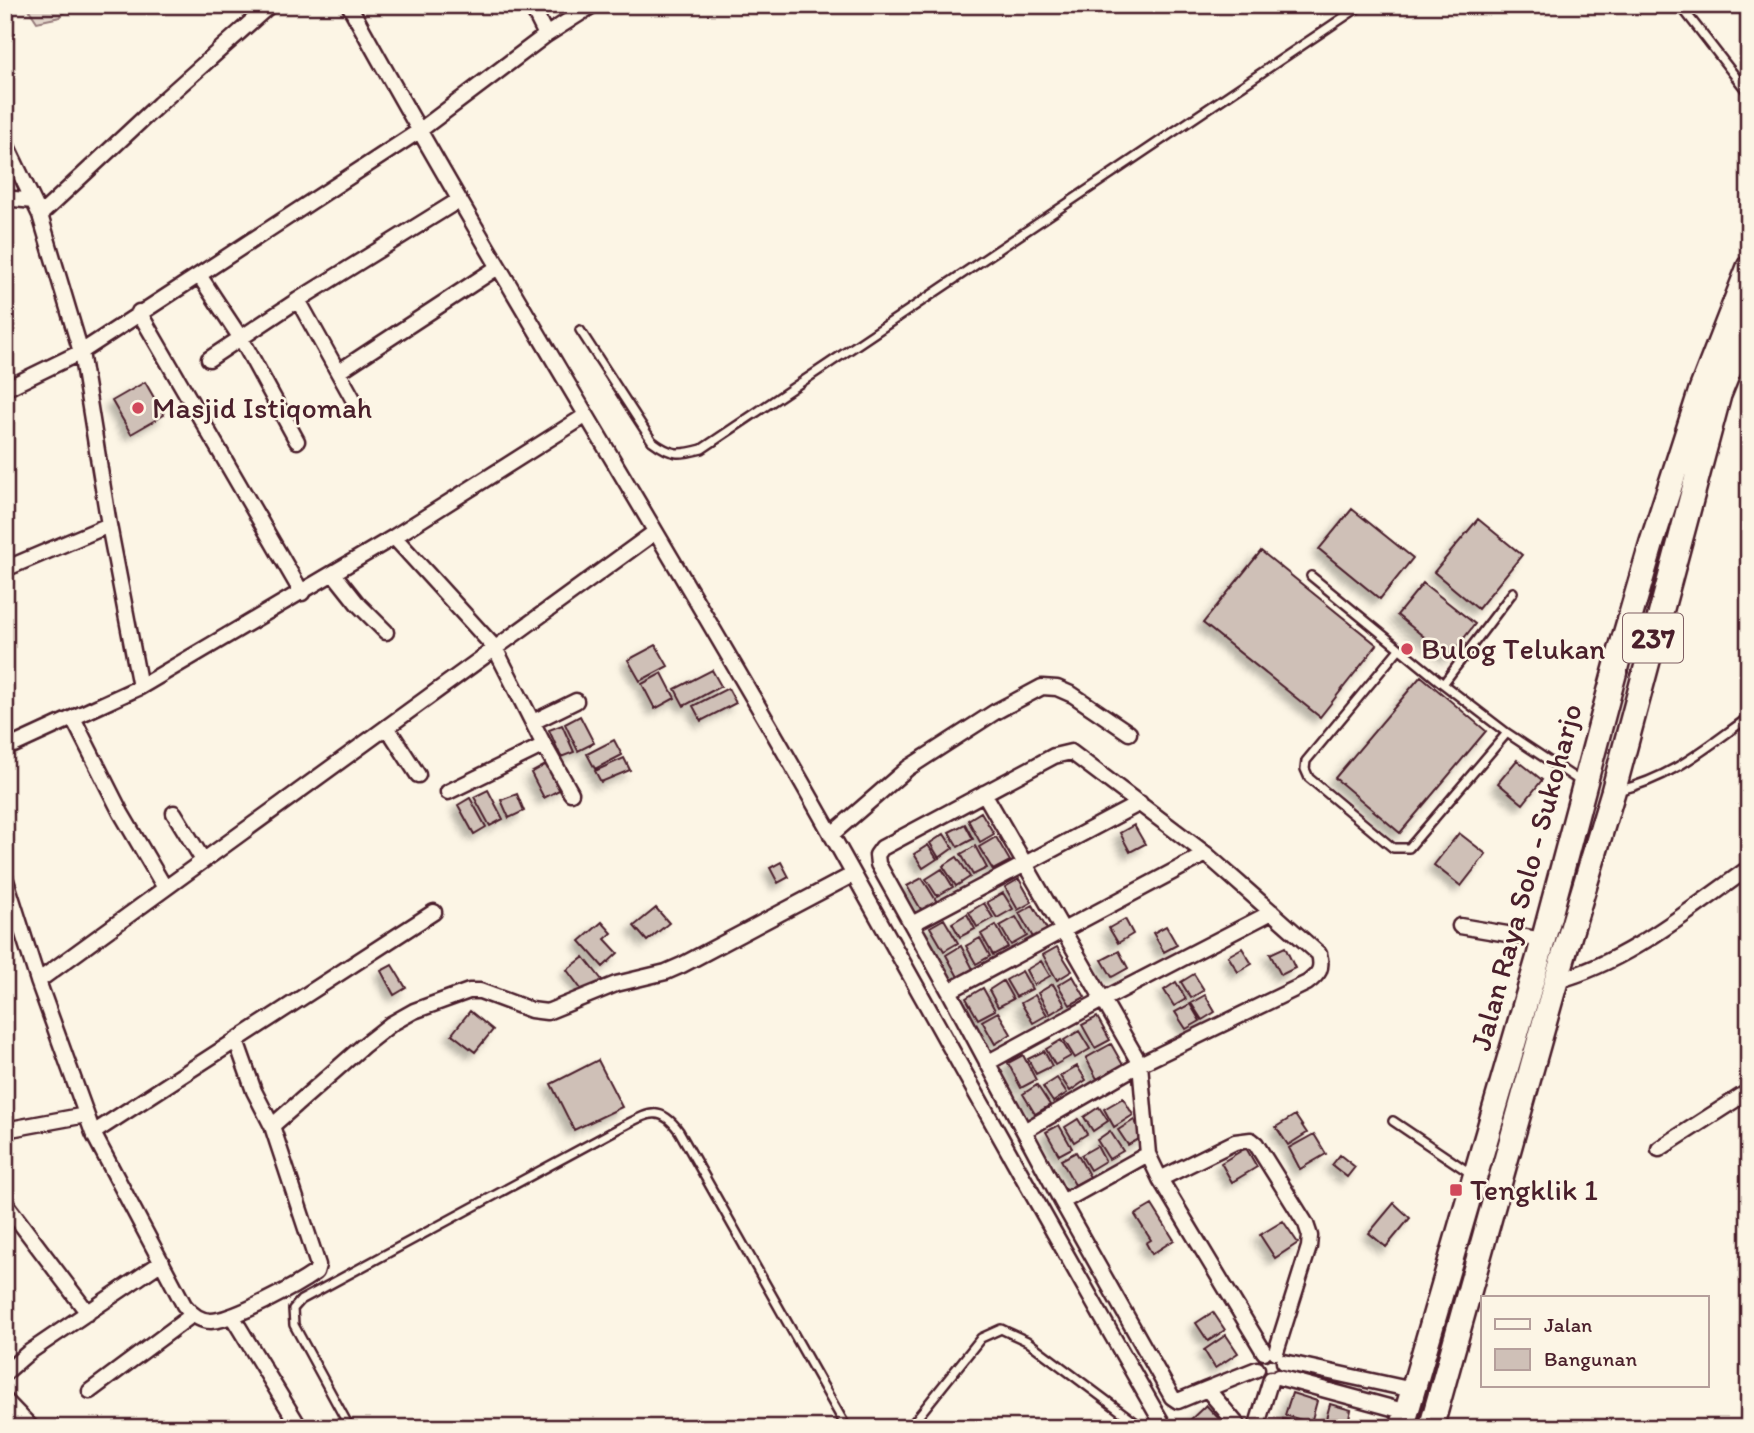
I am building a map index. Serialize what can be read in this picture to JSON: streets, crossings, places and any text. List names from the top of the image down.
{
  "streets": {
    "main road": ["237", "Jalan Raya Solo - Sukoharjo"]
  },
  "places": {
    "other": ["Masjid Istiqomah", "Bulog Telukan"],
    "transit": ["Tengklik 1"]
  },
  "legend": ["Jalan", "Bangunan"]
}
